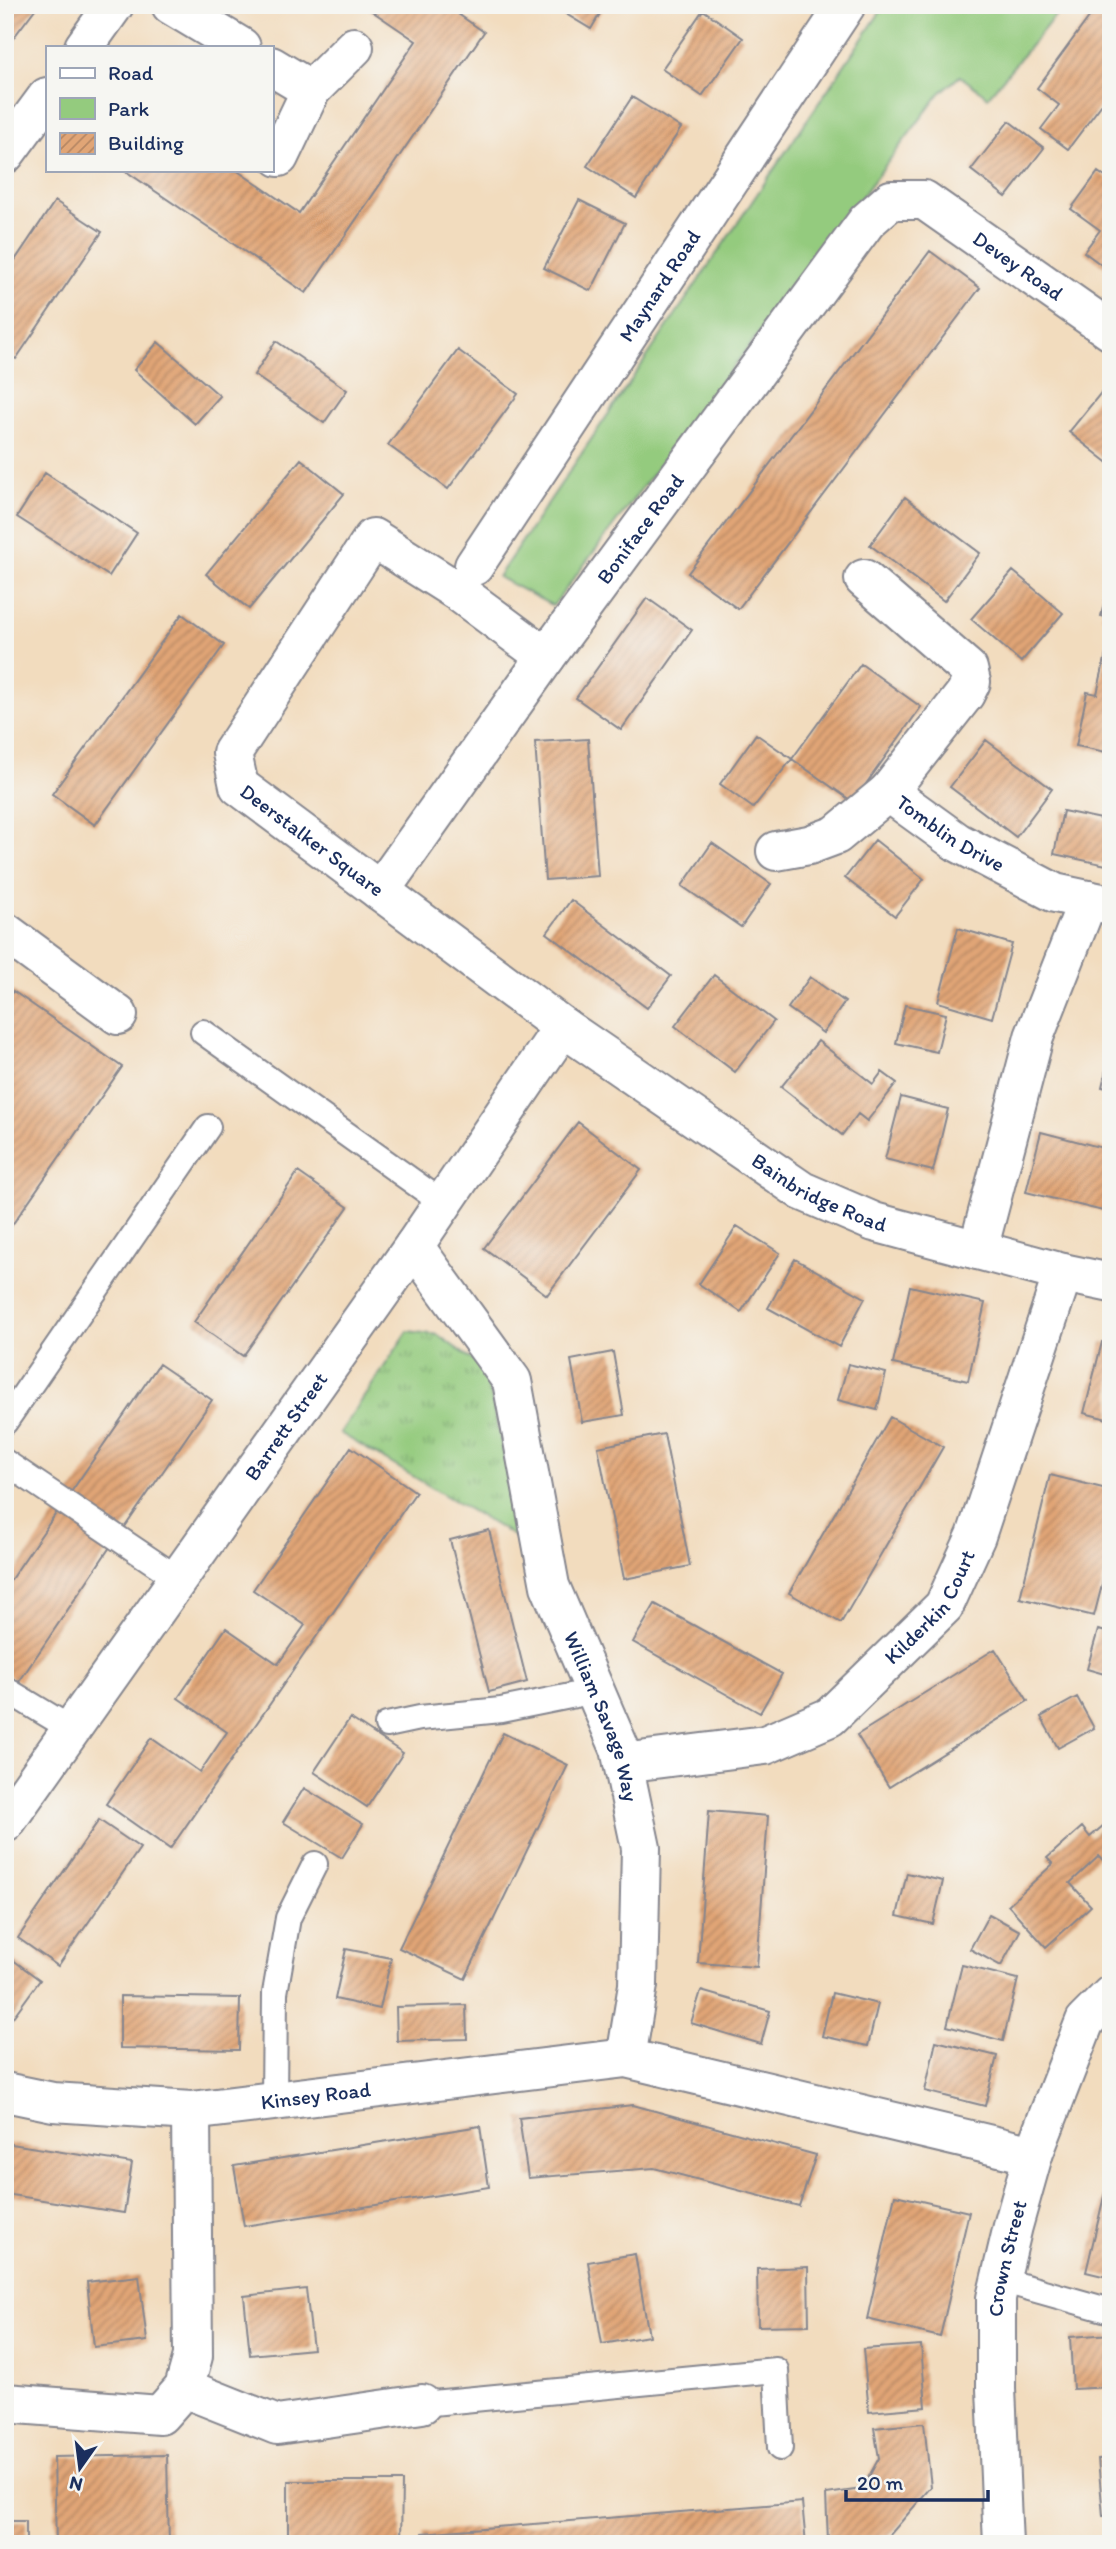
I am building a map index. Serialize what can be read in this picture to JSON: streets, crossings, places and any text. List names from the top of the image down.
{
  "streets": {
    "street": [
      "Devey Road",
      "Maynard Road",
      "Boniface Road",
      "Tomblin Drive",
      "Deerstalker Square",
      "Bainbridge Road",
      "Barrett Street",
      "Kilderkin Court",
      "William Savage Way",
      "Kinsey Road",
      "Crown Street"
    ]
  },
  "crossings": [
    ["Devey Road", "Boniface Road"],
    ["Maynard Road", "Deerstalker Square"],
    ["Boniface Road", "Deerstalker Square"],
    ["Tomblin Drive", "Bainbridge Road"],
    ["Deerstalker Square", "Bainbridge Road"],
    ["Deerstalker Square", "Barrett Street"],
    ["Bainbridge Road", "Barrett Street"],
    ["Bainbridge Road", "Kilderkin Court"],
    ["Barrett Street", "William Savage Way"],
    ["Kilderkin Court", "William Savage Way"],
    ["William Savage Way", "Kinsey Road"]
  ],
  "legend": ["Road", "Park", "Building"],
  "scale_bar": "20 m",
  "north": "bottom"
}
